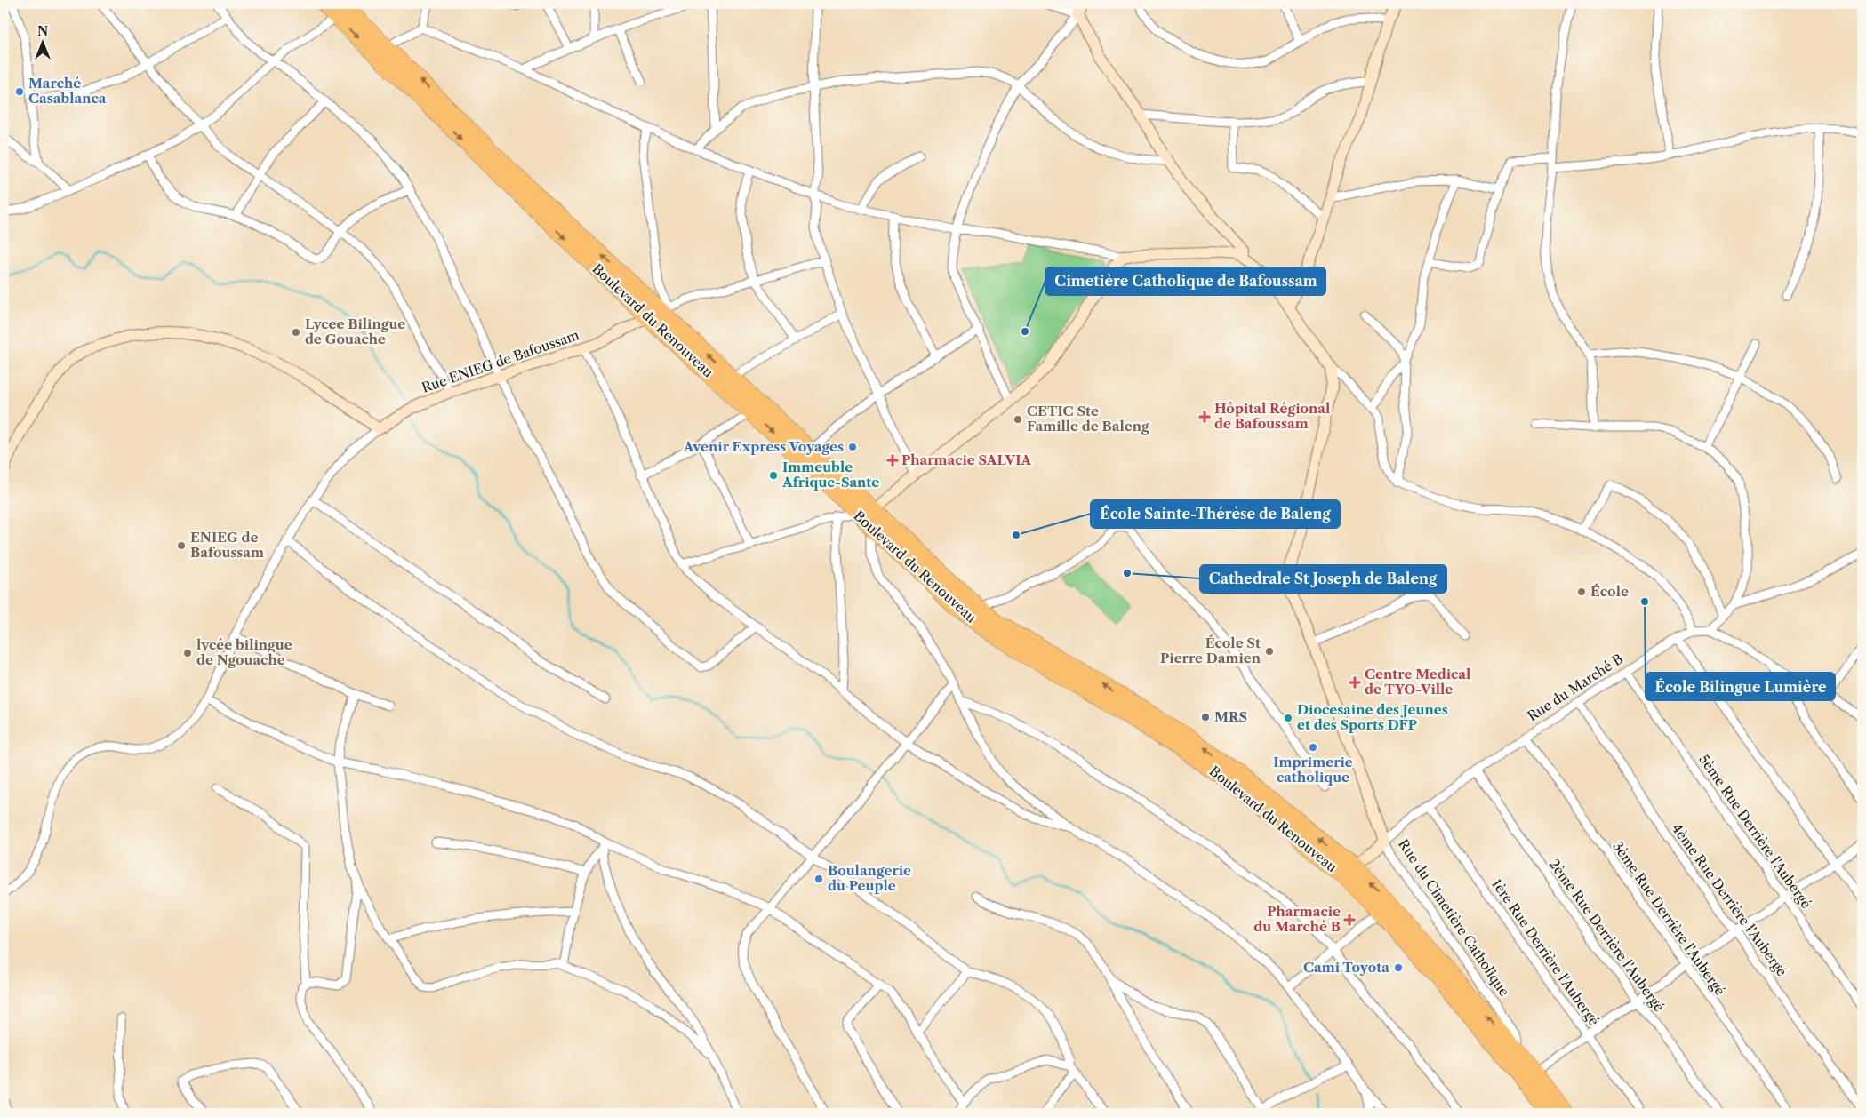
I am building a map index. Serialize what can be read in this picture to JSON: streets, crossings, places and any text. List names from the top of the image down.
{
  "streets": {
    "highway": ["Boulevard du Renouveau"],
    "street": [
      "Rue ENIEG de Bafoussam",
      "Rue du Marché B",
      "5ème Rue Derrière l'Aubergé",
      "4ème Rue Derrière l'Aubergé",
      "Rue du Cimetière Catholique",
      "3ème Rue Derrière l'Aubergé",
      "2ème Rue Derrière l'Aubergé",
      "1ère Rue Derrière l'Aubergé"
    ]
  },
  "crossings": [
    ["Boulevard du Renouveau", "Rue ENIEG de Bafoussam"],
    ["Boulevard du Renouveau", "Rue du Marché B"],
    ["Boulevard du Renouveau", "Rue du Cimetière Catholique"],
    ["Rue du Marché B", "5ème Rue Derrière l'Aubergé"],
    ["Rue du Marché B", "4ème Rue Derrière l'Aubergé"],
    ["Rue du Marché B", "Rue du Cimetière Catholique"],
    ["Rue du Marché B", "3ème Rue Derrière l'Aubergé"],
    ["Rue du Marché B", "2ème Rue Derrière l'Aubergé"],
    ["Rue du Marché B", "1ère Rue Derrière l'Aubergé"]
  ],
  "places": {
    "other": [
      "Marché Casablanca",
      "Cimetière Catholique de Bafoussam",
      "Lycee Bilingue de Gouache",
      "CETIC Ste Famille de Baleng",
      "Avenir Express Voyages",
      "Immeuble Afrique-Sante",
      "École Sainte-Thérèse de Baleng",
      "ENIEG de Bafoussam",
      "Cathedrale St Joseph de Baleng",
      "École",
      "École Bilingue Lumière",
      "École St Pierre Damien",
      "lycée bilingue de Ngouache",
      "MRS",
      "Diocesaine des Jeunes et des Sports DFP",
      "Imprimerie catholique",
      "Boulangerie du Peuple",
      "Cami Toyota"
    ],
    "health": [
      "Hôpital Régional de Bafoussam",
      "Pharmacie SALVIA",
      "Centre Medical de TYO-Ville",
      "Pharmacie du Marché B"
    ]
  },
  "north": "top"
}
